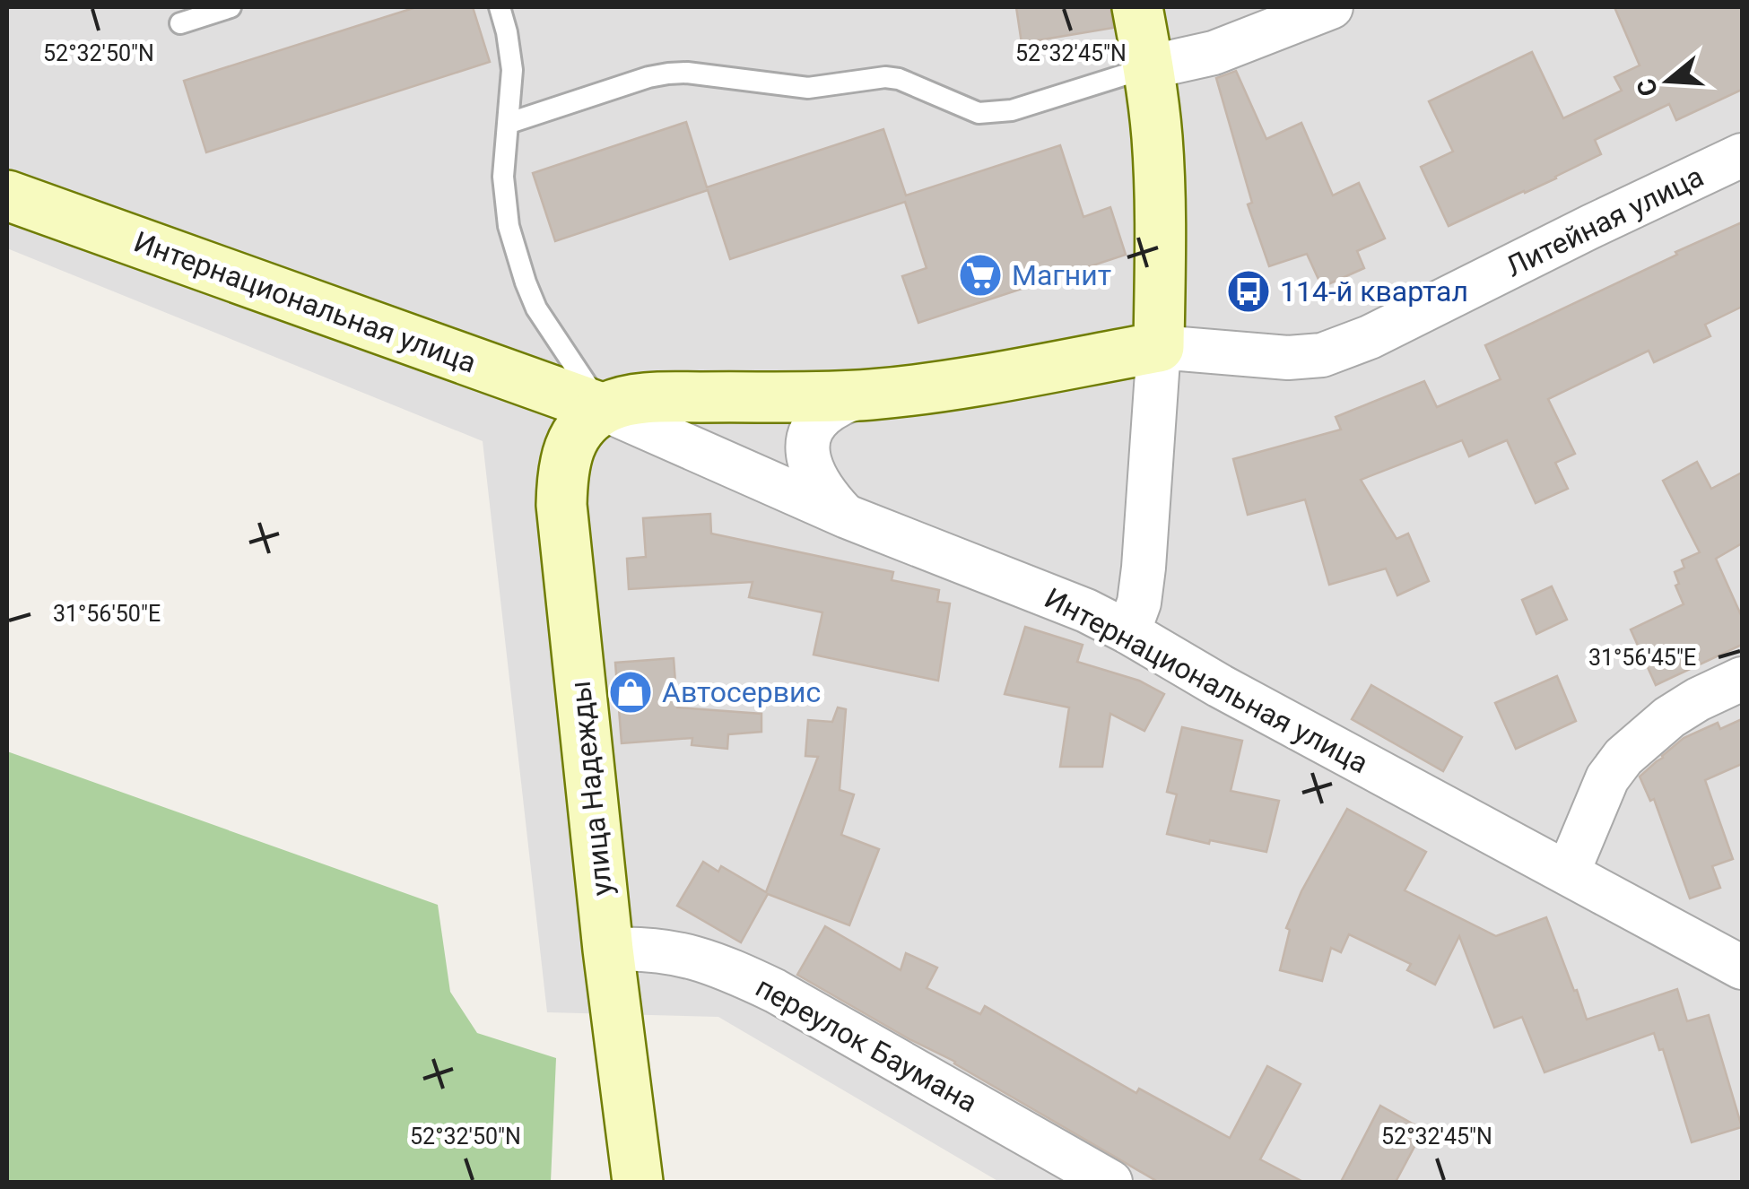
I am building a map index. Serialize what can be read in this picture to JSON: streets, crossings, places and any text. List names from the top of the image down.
{
  "streets": {
    "street": [
      "Литейная улица",
      "Интернациональная улица",
      "улица Надежды",
      "переулок Баумана"
    ]
  },
  "crossings": [
    ["Интернациональная улица", "улица Надежды"],
    ["улица Надежды", "переулок Баумана"]
  ],
  "places": {
    "supermarket": ["Магнит"],
    "bus stop": ["114-й квартал"],
    "shop": ["Автосервис"]
  },
  "north": "left",
  "coordinates": [
    "52°32'50\"N",
    "52°32'45\"N",
    "31°56'50\"E",
    "31°56'45\"E"
  ]
}
